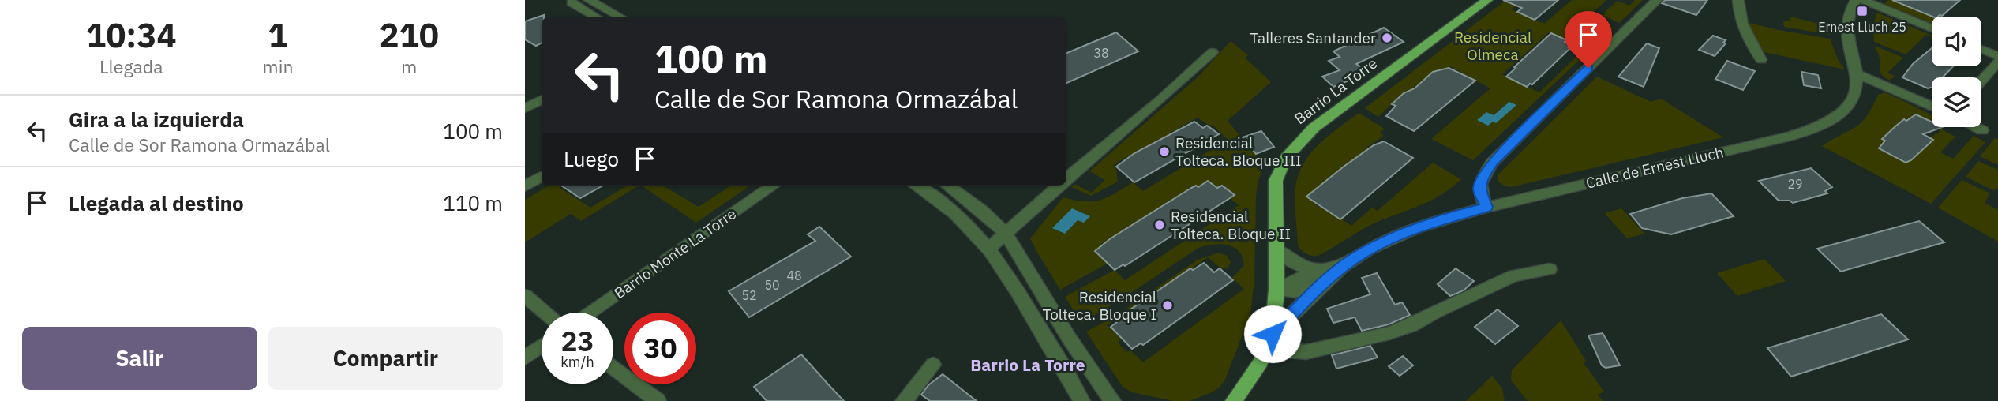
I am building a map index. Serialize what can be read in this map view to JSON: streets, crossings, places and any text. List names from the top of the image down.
{
  "streets": {
    "main road": ["Barrio La Torre"],
    "street": ["Calle de Ernest Lluch", "Barrio Monte La Torre"]
  },
  "crossings": [
    ["Barrio La Torre", "Calle de Ernest Lluch"]
  ],
  "districts": ["Barrio La Torre"],
  "parks": ["Residencial Olmeca"],
  "places": {
    "transit": ["Ernest Lluch 25"],
    "other": [
      "Talleres Santander",
      "Residencial Tolteca. Bloque III",
      "Residencial Tolteca. Bloque II",
      "Residencial Tolteca. Bloque I"
    ]
  },
  "house_numbers": [
    "38",
    "29",
    "48",
    "50",
    "52"
  ],
  "page": {
    "eta": [
      "10:34",
      "Llegada",
      "1",
      "min",
      "210",
      "m"
    ],
    "turn": ["100 m", "Calle de Sor Ramona Ormazábal"],
    "list": [
      {
        "name": "Gira a la izquierda",
        "note": "Calle de Sor Ramona Ormazábal",
        "value": "100 m"
      },
      {
        "name": "Llegada al destino",
        "value": "110 m"
      }
    ],
    "then": "Luego",
    "speed": "23 km/h",
    "limit": "30",
    "buttons": ["Salir", "Compartir"]
  }
}
